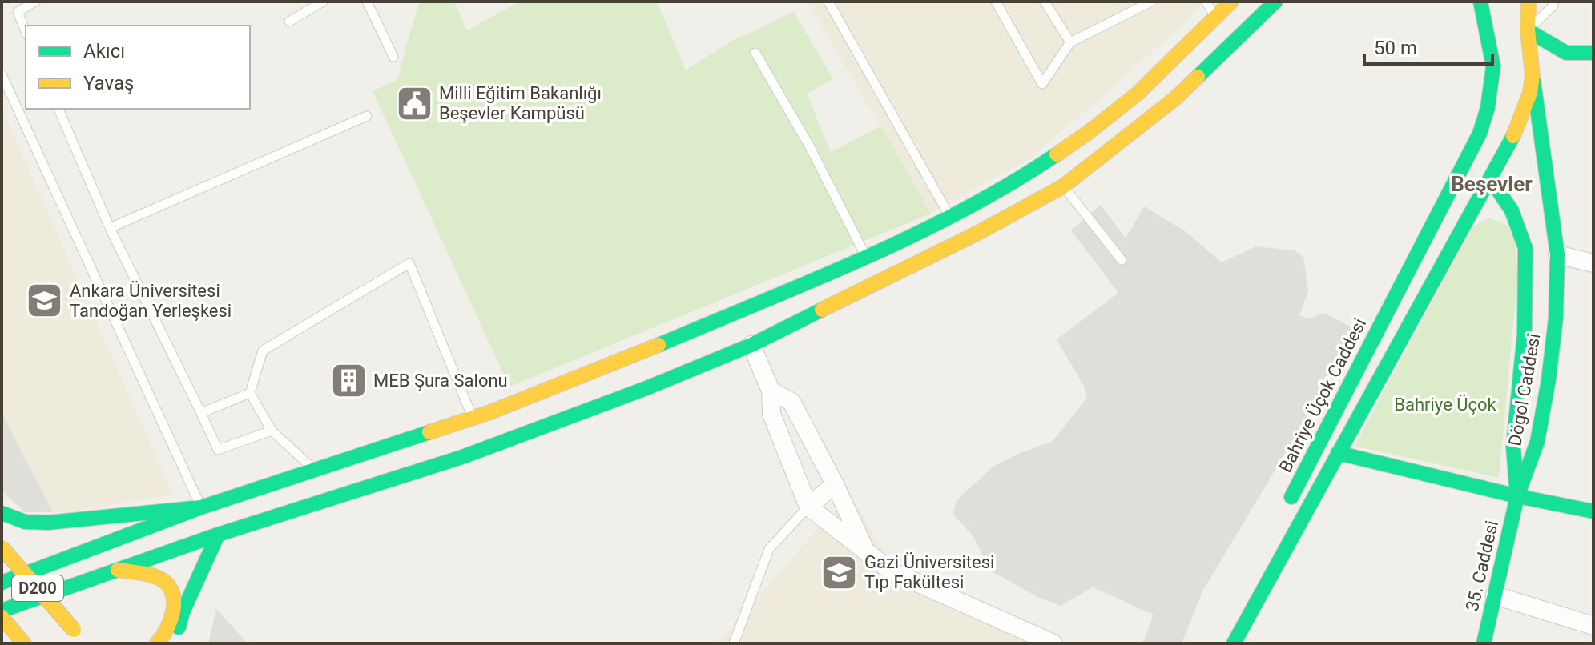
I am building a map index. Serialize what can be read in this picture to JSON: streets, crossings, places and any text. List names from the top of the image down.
{
  "streets": {
    "main road": [
      "Dögol Caddesi",
      "Bahriye Üçok Caddesi",
      "35. Caddesi",
      "D200"
    ]
  },
  "crossings": [
    ["Dögol Caddesi", "Bahriye Üçok Caddesi"],
    ["Dögol Caddesi", "35. Caddesi"]
  ],
  "districts": ["Beşevler"],
  "parks": ["Bahriye Üçok"],
  "places": {
    "public building": ["Milli Eğitim Bakanlığı Beşevler Kampüsü"],
    "school or university": ["Ankara Üniversitesi Tandoğan Yerleşkesi", "Gazi Üniversitesi Tıp Fakültesi"],
    "building": ["MEB Şura Salonu"]
  },
  "legend": ["Akıcı", "Yavaş"],
  "scale_bar": "50 m"
}
